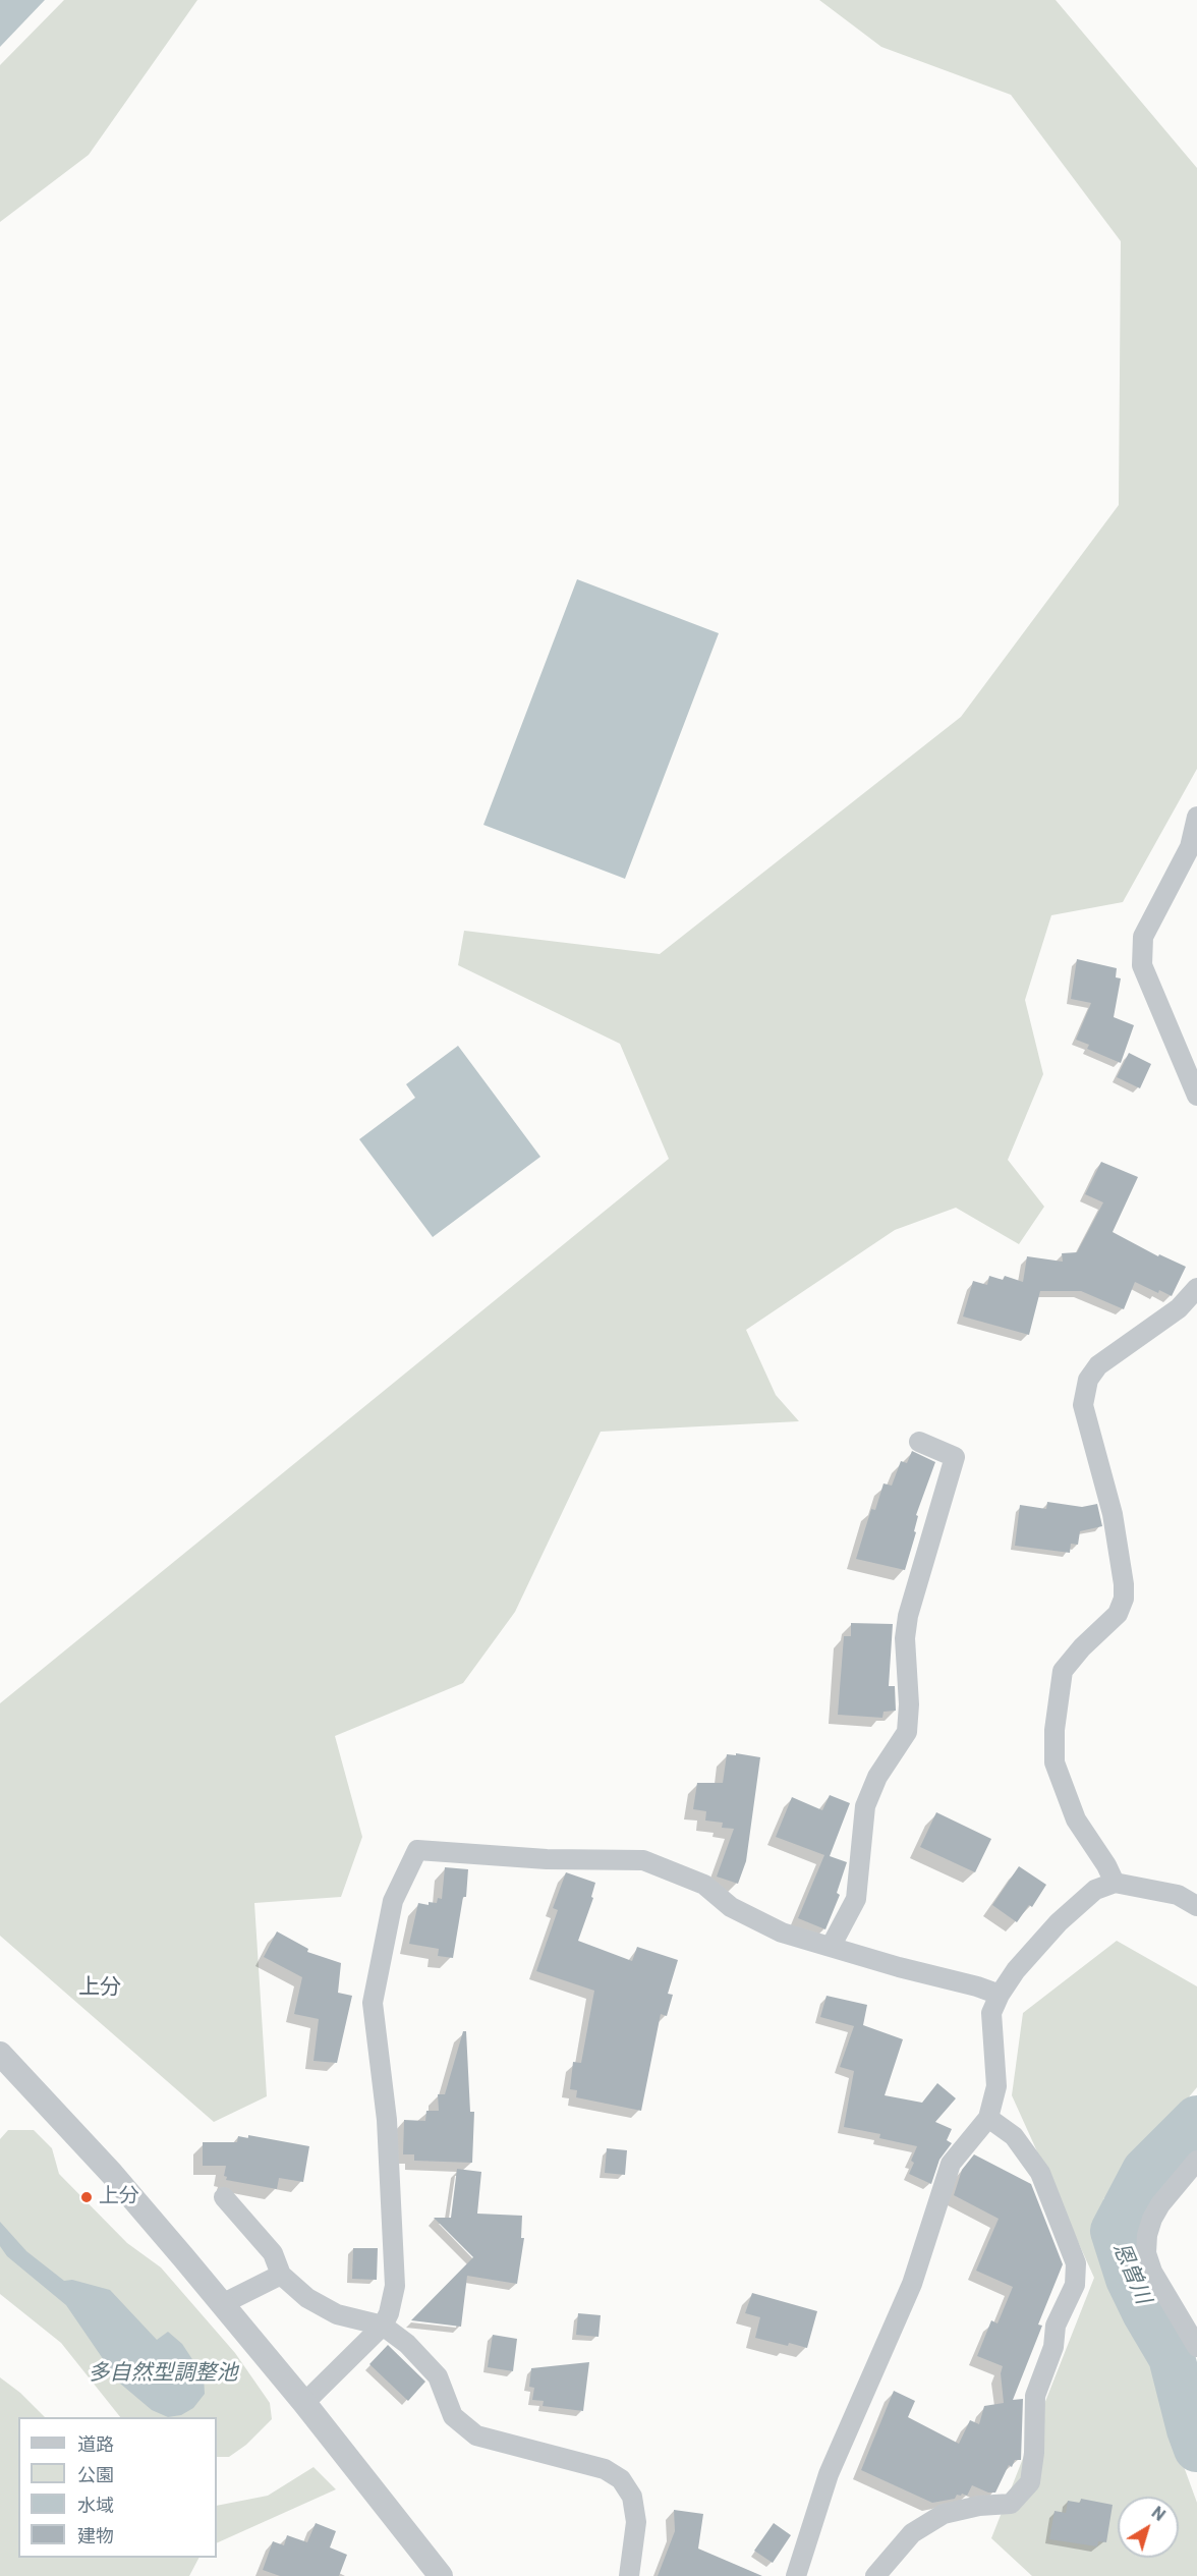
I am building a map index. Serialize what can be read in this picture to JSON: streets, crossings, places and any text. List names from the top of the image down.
{
  "districts": ["上分"],
  "water": ["恩曽川", "多自然型調整池"],
  "places": ["上分"],
  "legend": [
    "道路",
    "公園",
    "水域",
    "建物"
  ],
  "north": "top right"
}
